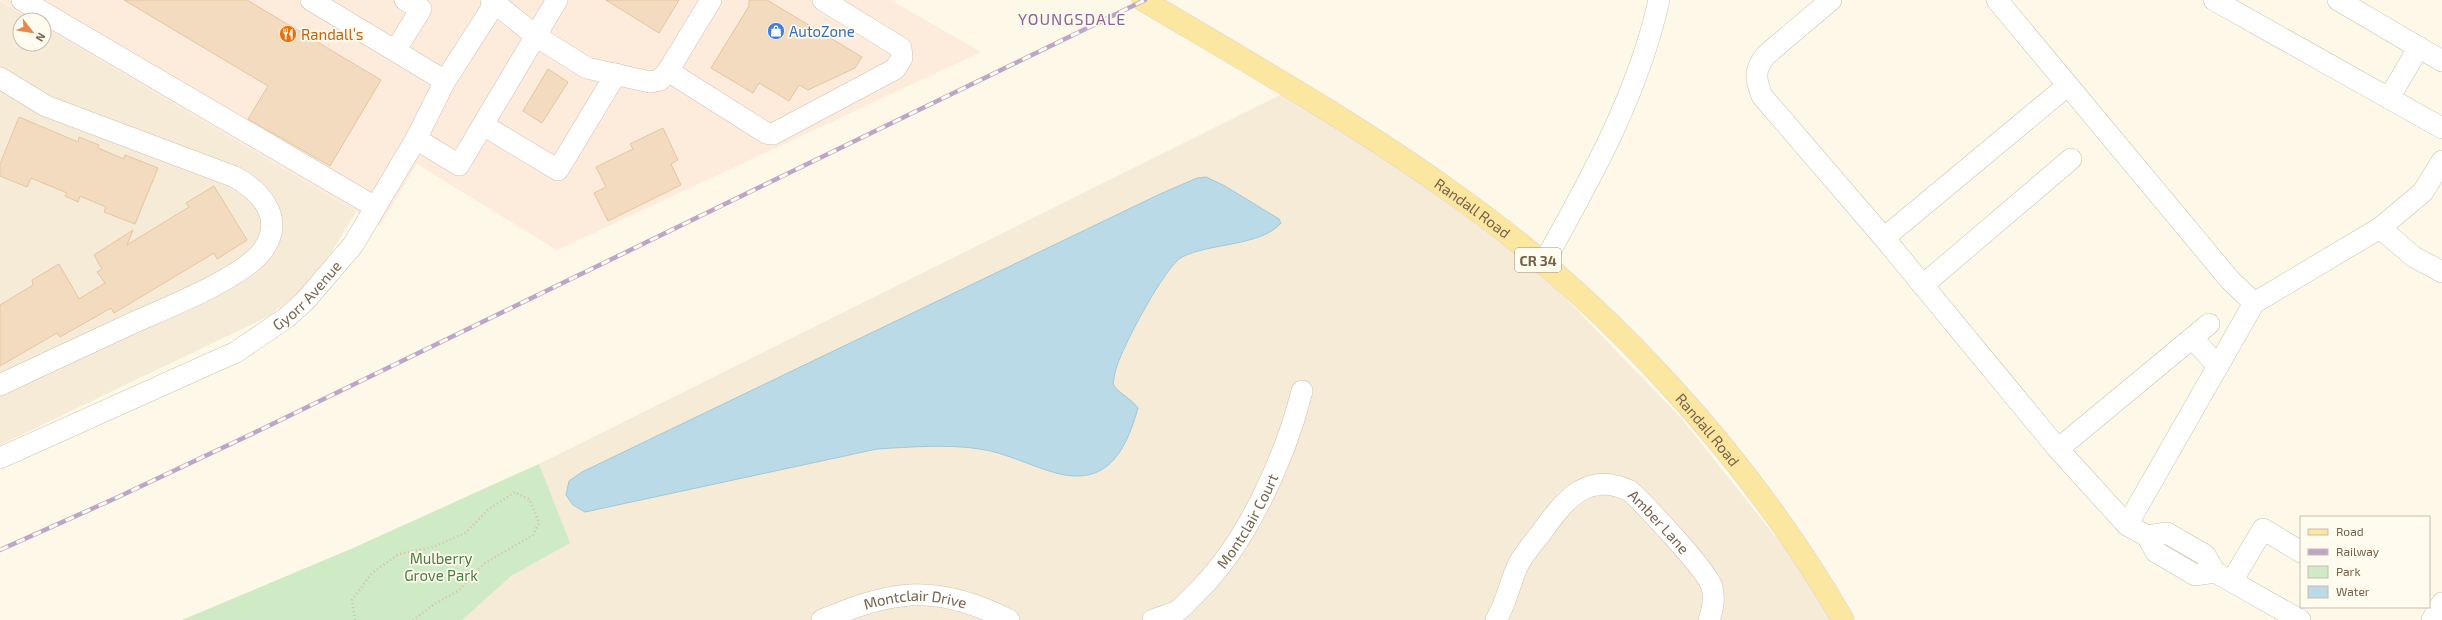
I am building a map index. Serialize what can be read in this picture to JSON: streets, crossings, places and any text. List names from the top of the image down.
{
  "streets": {
    "main road": ["Randall Road", "CR 34"],
    "street": [
      "Gyorr Avenue",
      "Montclair Court",
      "Amber Lane",
      "Montclair Drive"
    ]
  },
  "districts": ["YOUNGSDALE"],
  "parks": ["Mulberry Grove Park"],
  "places": {
    "shop": ["AutoZone"],
    "restaurant": ["Randall’s"]
  },
  "legend": [
    "Road",
    "Railway",
    "Park",
    "Water"
  ],
  "north": "bottom right"
}
